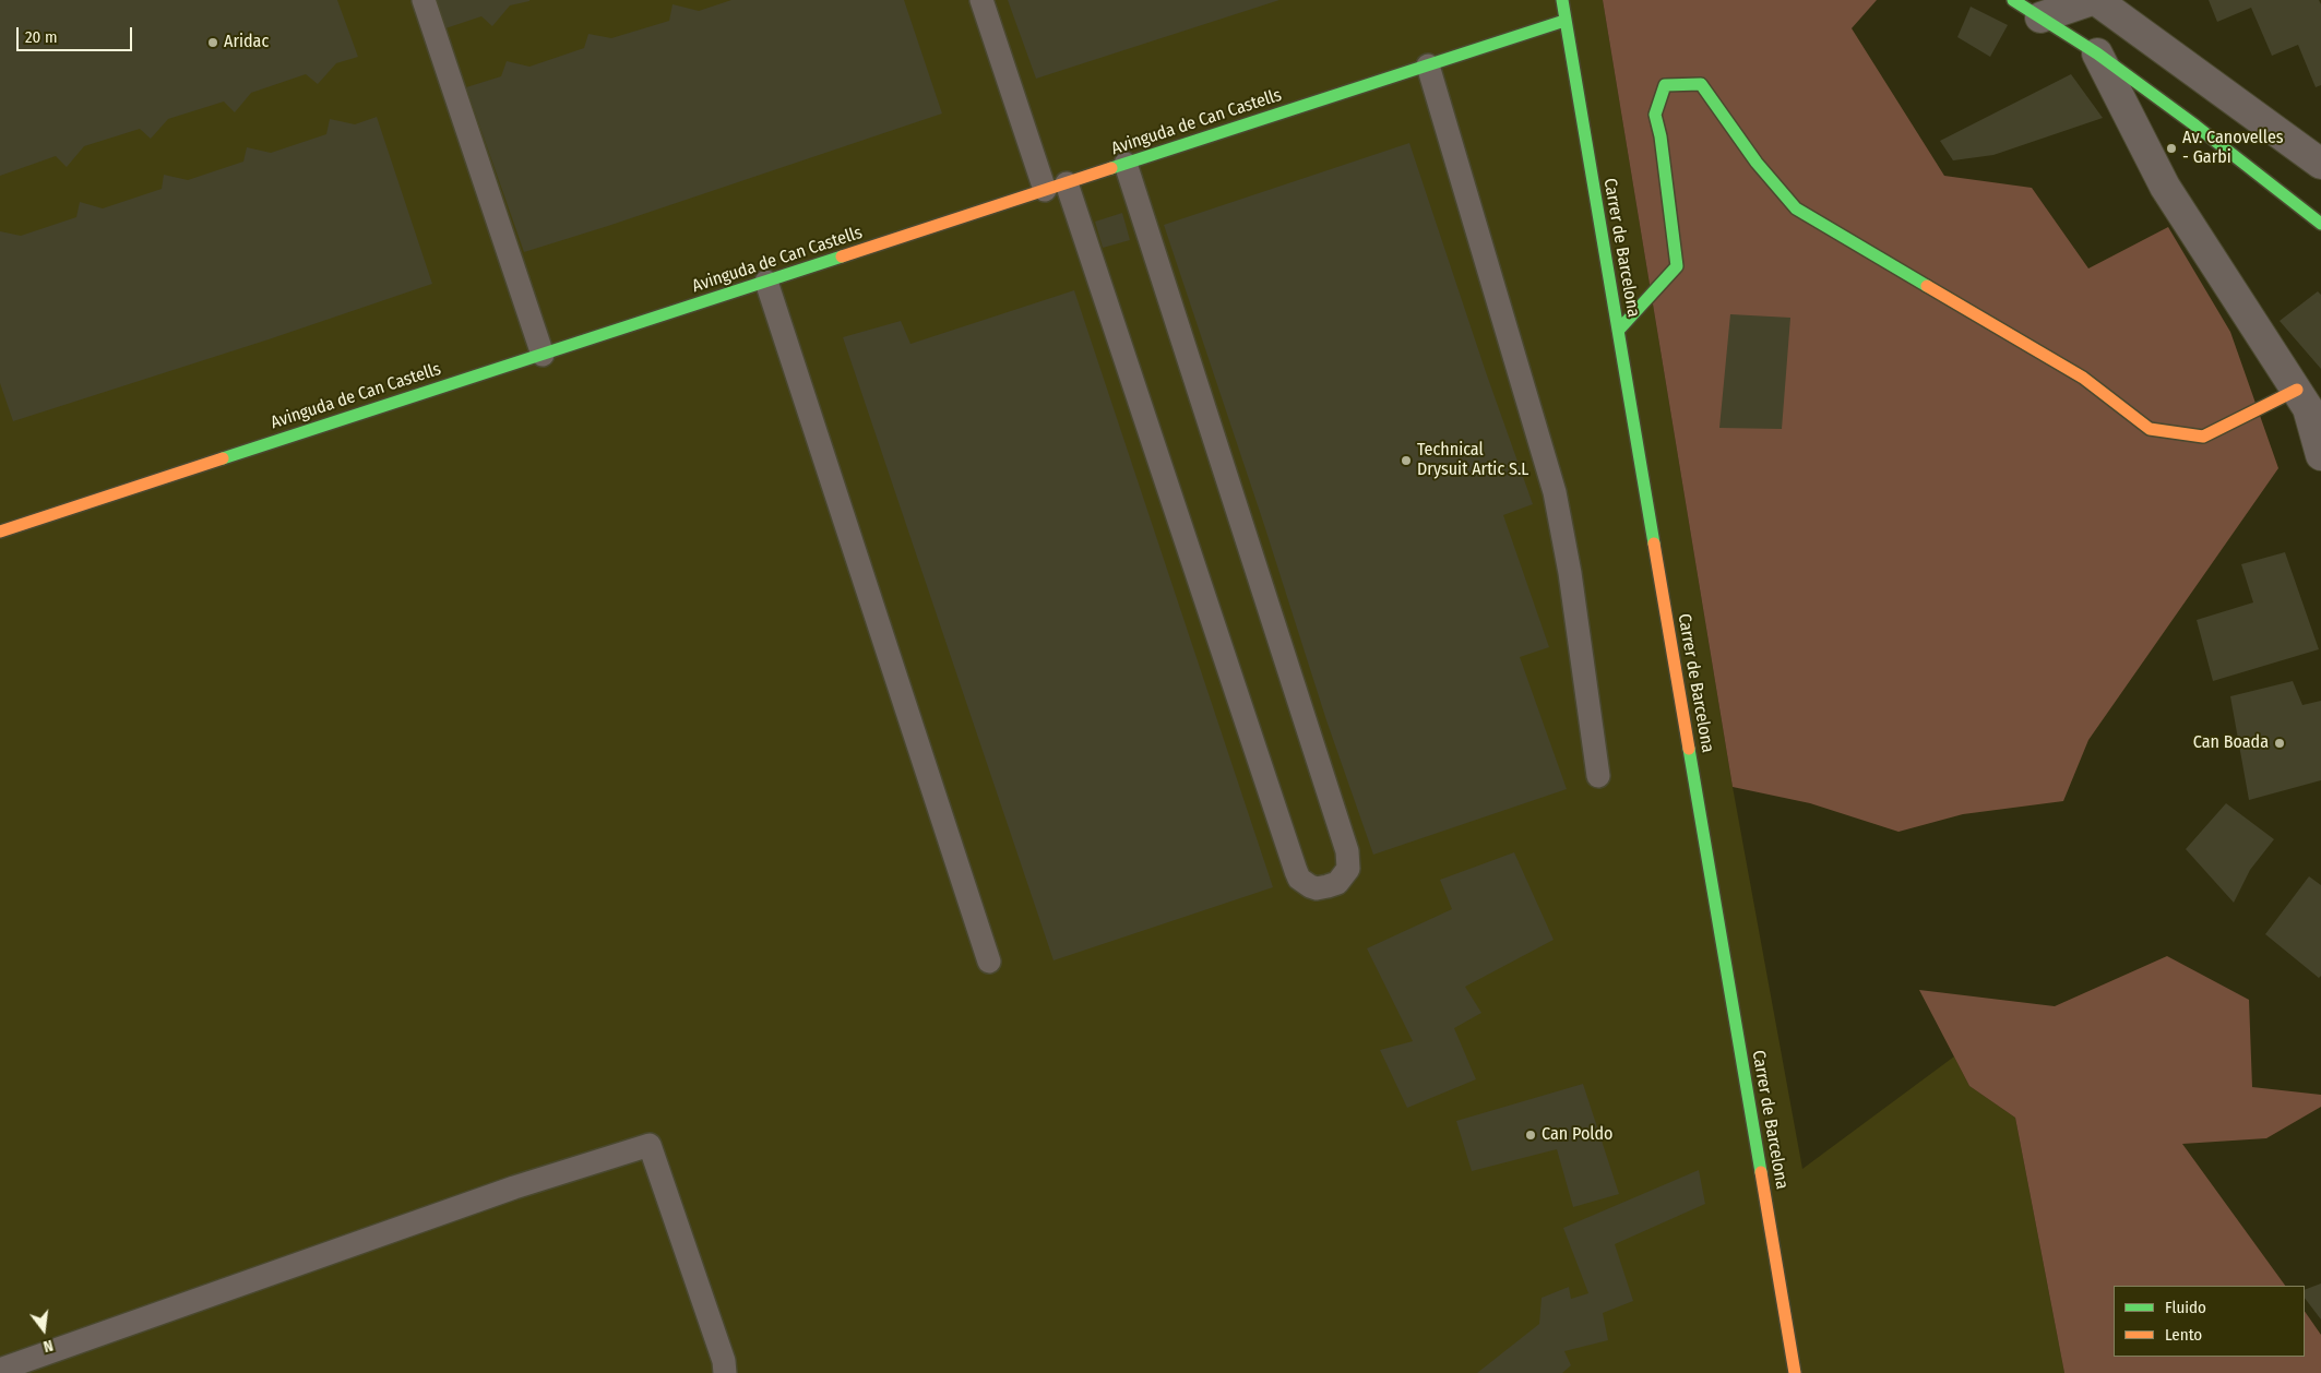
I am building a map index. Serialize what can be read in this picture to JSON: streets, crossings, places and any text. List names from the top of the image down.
{
  "streets": {
    "street": ["Avinguda de Can Castells", "Carrer de Barcelona"]
  },
  "crossings": [
    ["Avinguda de Can Castells", "Carrer de Barcelona"]
  ],
  "places": [
    "Aridac",
    "Av. Canovelles - Garbi",
    "Technical Drysuit Artic S.L",
    "Can Boada",
    "Can Poldo"
  ],
  "legend": ["Fluido", "Lento"],
  "scale_bar": "20 m",
  "north": "bottom"
}
